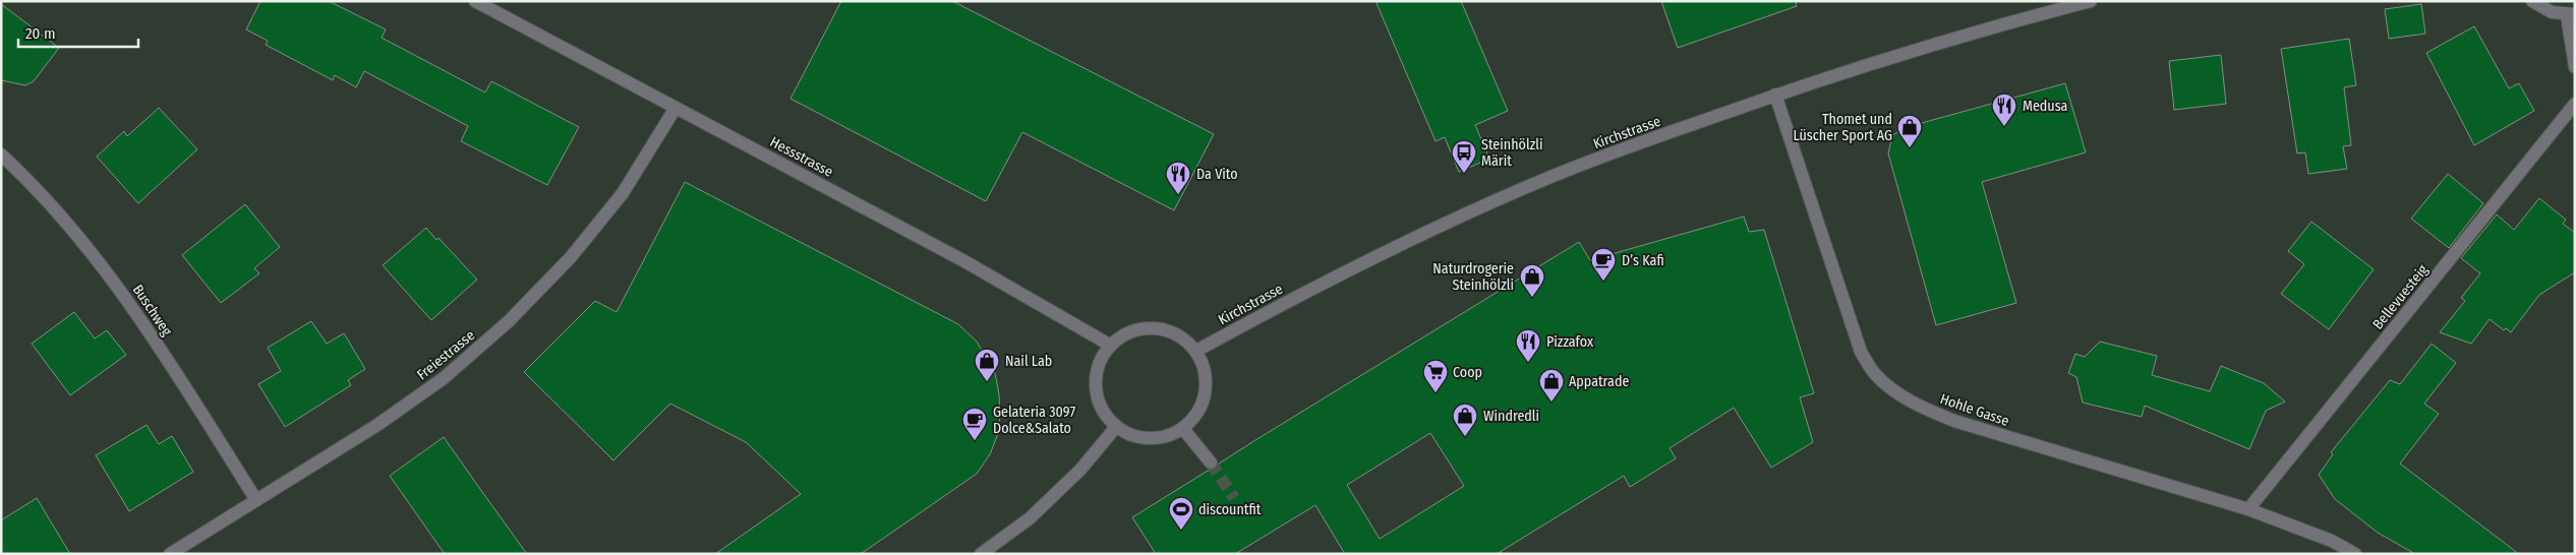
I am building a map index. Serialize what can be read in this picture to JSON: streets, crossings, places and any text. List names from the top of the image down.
{
  "streets": {
    "street": [
      "Kirchstrasse",
      "Hessstrasse",
      "Bellevuesteig",
      "Buschweg",
      "Freiestrasse",
      "Hohle Gasse"
    ]
  },
  "crossings": [
    ["Kirchstrasse", "Hessstrasse"],
    ["Kirchstrasse", "Hohle Gasse"],
    ["Hessstrasse", "Freiestrasse"],
    ["Bellevuesteig", "Hohle Gasse"],
    ["Buschweg", "Freiestrasse"]
  ],
  "places": {
    "restaurant": ["Medusa", "Da Vito", "Pizzafox"],
    "shop": [
      "Thomet und Lüscher Sport AG",
      "Naturdrogerie Steinhölzli",
      "Nail Lab",
      "Appatrade",
      "Windredli"
    ],
    "bus stop": ["Steinhölzli Märit"],
    "cafe": ["D’s Kafi", "Gelateria 3097 Dolce&Salato"],
    "supermarket": ["Coop"],
    "sports": ["discountfit"]
  },
  "scale_bar": "20 m"
}
